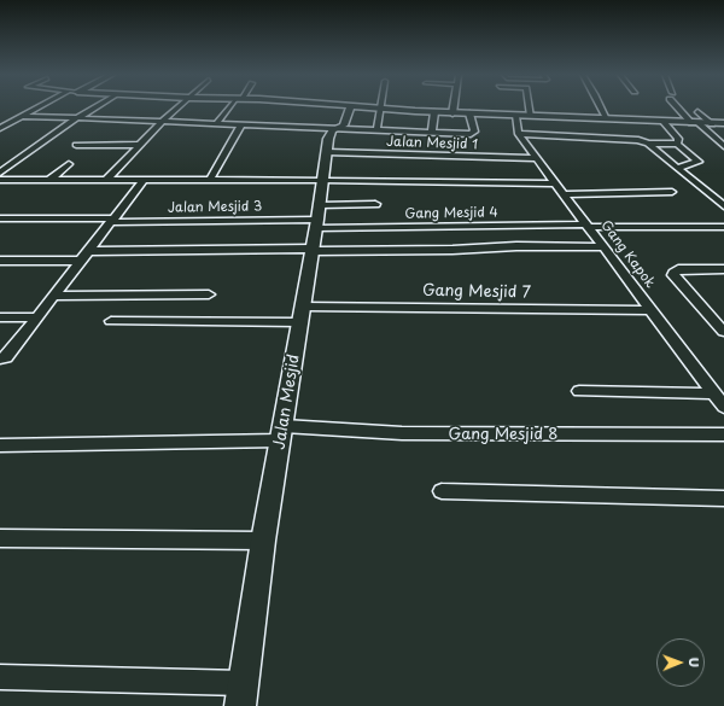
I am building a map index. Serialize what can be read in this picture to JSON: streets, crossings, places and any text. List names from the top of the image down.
{
  "streets": {
    "street": [
      "Jalan Mesjid 1",
      "Jalan Mesjid 3",
      "Gang Mesjid 4",
      "Gang Kapok",
      "Gang Mesjid 7",
      "Jalan Mesjid",
      "Gang Mesjid 8"
    ]
  },
  "crossings": [
    ["Jalan Mesjid 1", "Gang Kapok"],
    ["Jalan Mesjid 1", "Jalan Mesjid"],
    ["Jalan Mesjid 3", "Gang Mesjid 4"],
    ["Jalan Mesjid 3", "Jalan Mesjid"],
    ["Gang Mesjid 4", "Gang Kapok"],
    ["Gang Mesjid 4", "Jalan Mesjid"],
    ["Gang Kapok", "Gang Mesjid 7"],
    ["Gang Mesjid 7", "Jalan Mesjid"],
    ["Jalan Mesjid", "Gang Mesjid 8"]
  ],
  "north": "right"
}
